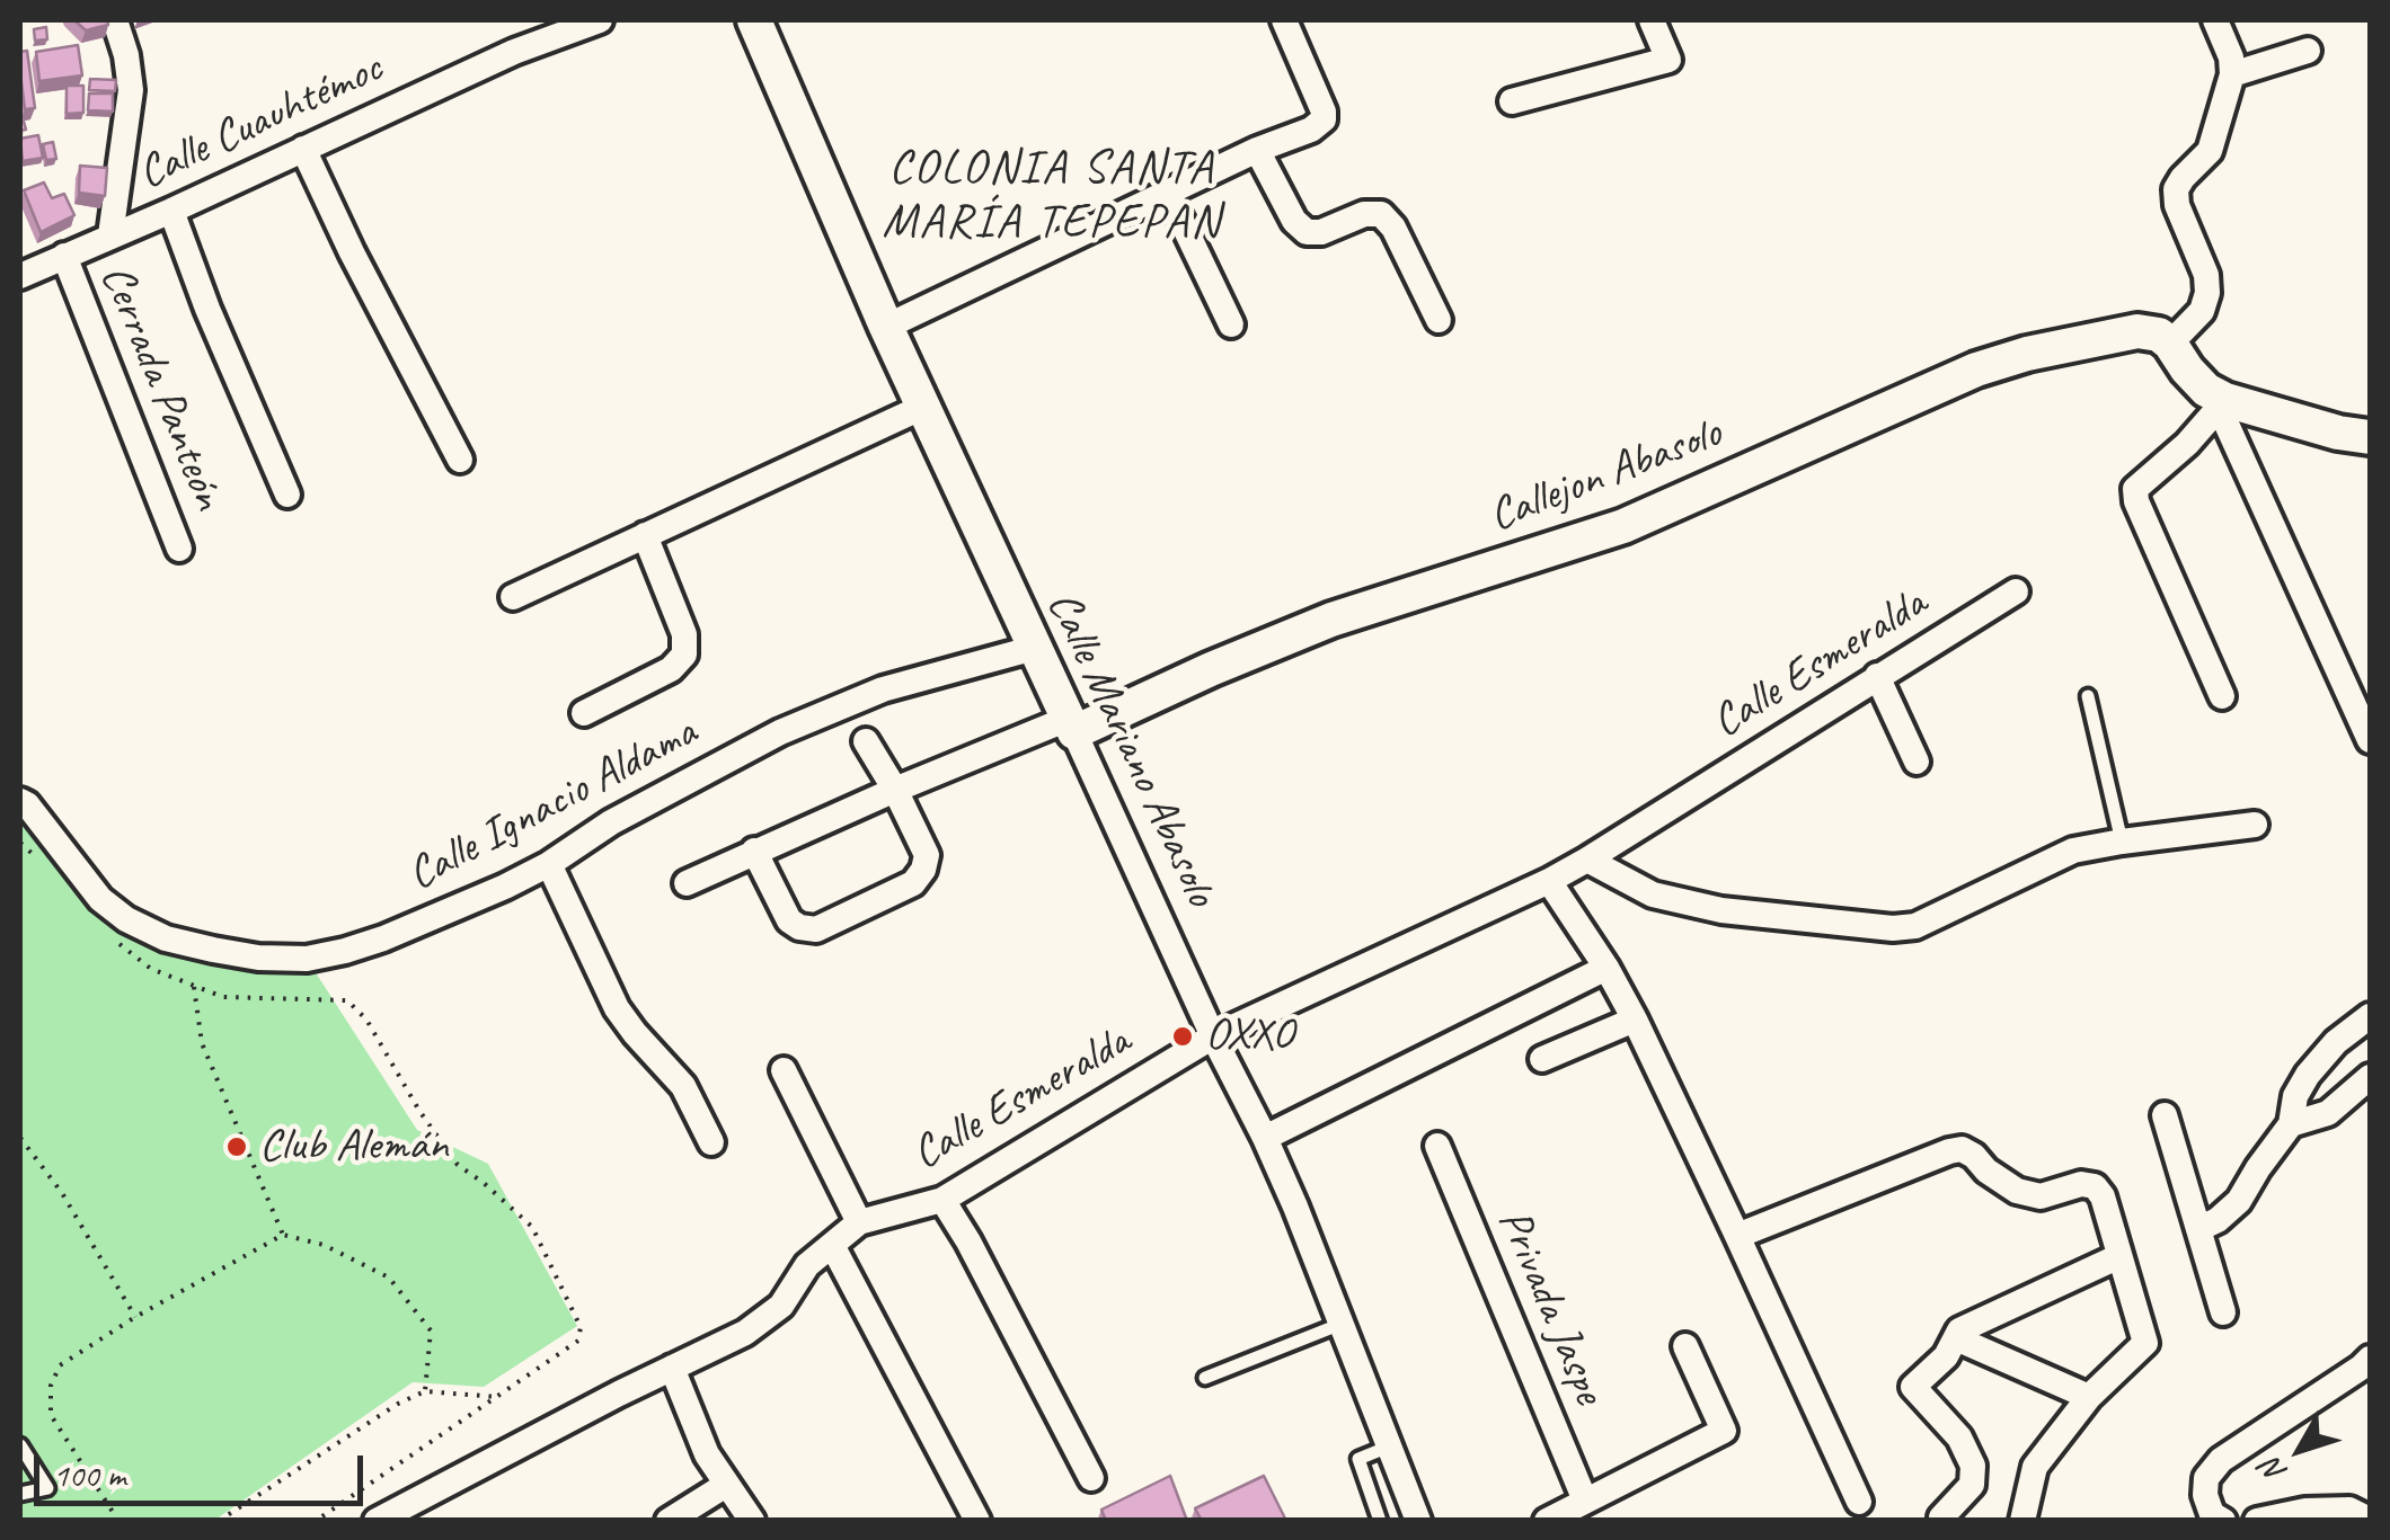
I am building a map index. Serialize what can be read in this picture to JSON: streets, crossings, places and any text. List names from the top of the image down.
{
  "streets": {
    "street": [
      "Calle Cuauhtémoc",
      "Cerrada Panteón",
      "Callejon Abasolo",
      "Calle Esmeralda",
      "Calle Mariano Abasolo",
      "Calle Ignacio Aldama",
      "Privada Jaspe"
    ]
  },
  "crossings": [
    ["Calle Cuauhtémoc", "Cerrada Panteón"],
    ["Callejon Abasolo", "Calle Mariano Abasolo"],
    ["Calle Esmeralda", "Calle Mariano Abasolo"],
    ["Calle Mariano Abasolo", "Calle Ignacio Aldama"]
  ],
  "districts": ["COLONIA SANTA MARÍA TEPEPAN"],
  "places": ["OXXO", "Club Alemán"],
  "scale_bar": "100 m",
  "north": "bottom left"
}
